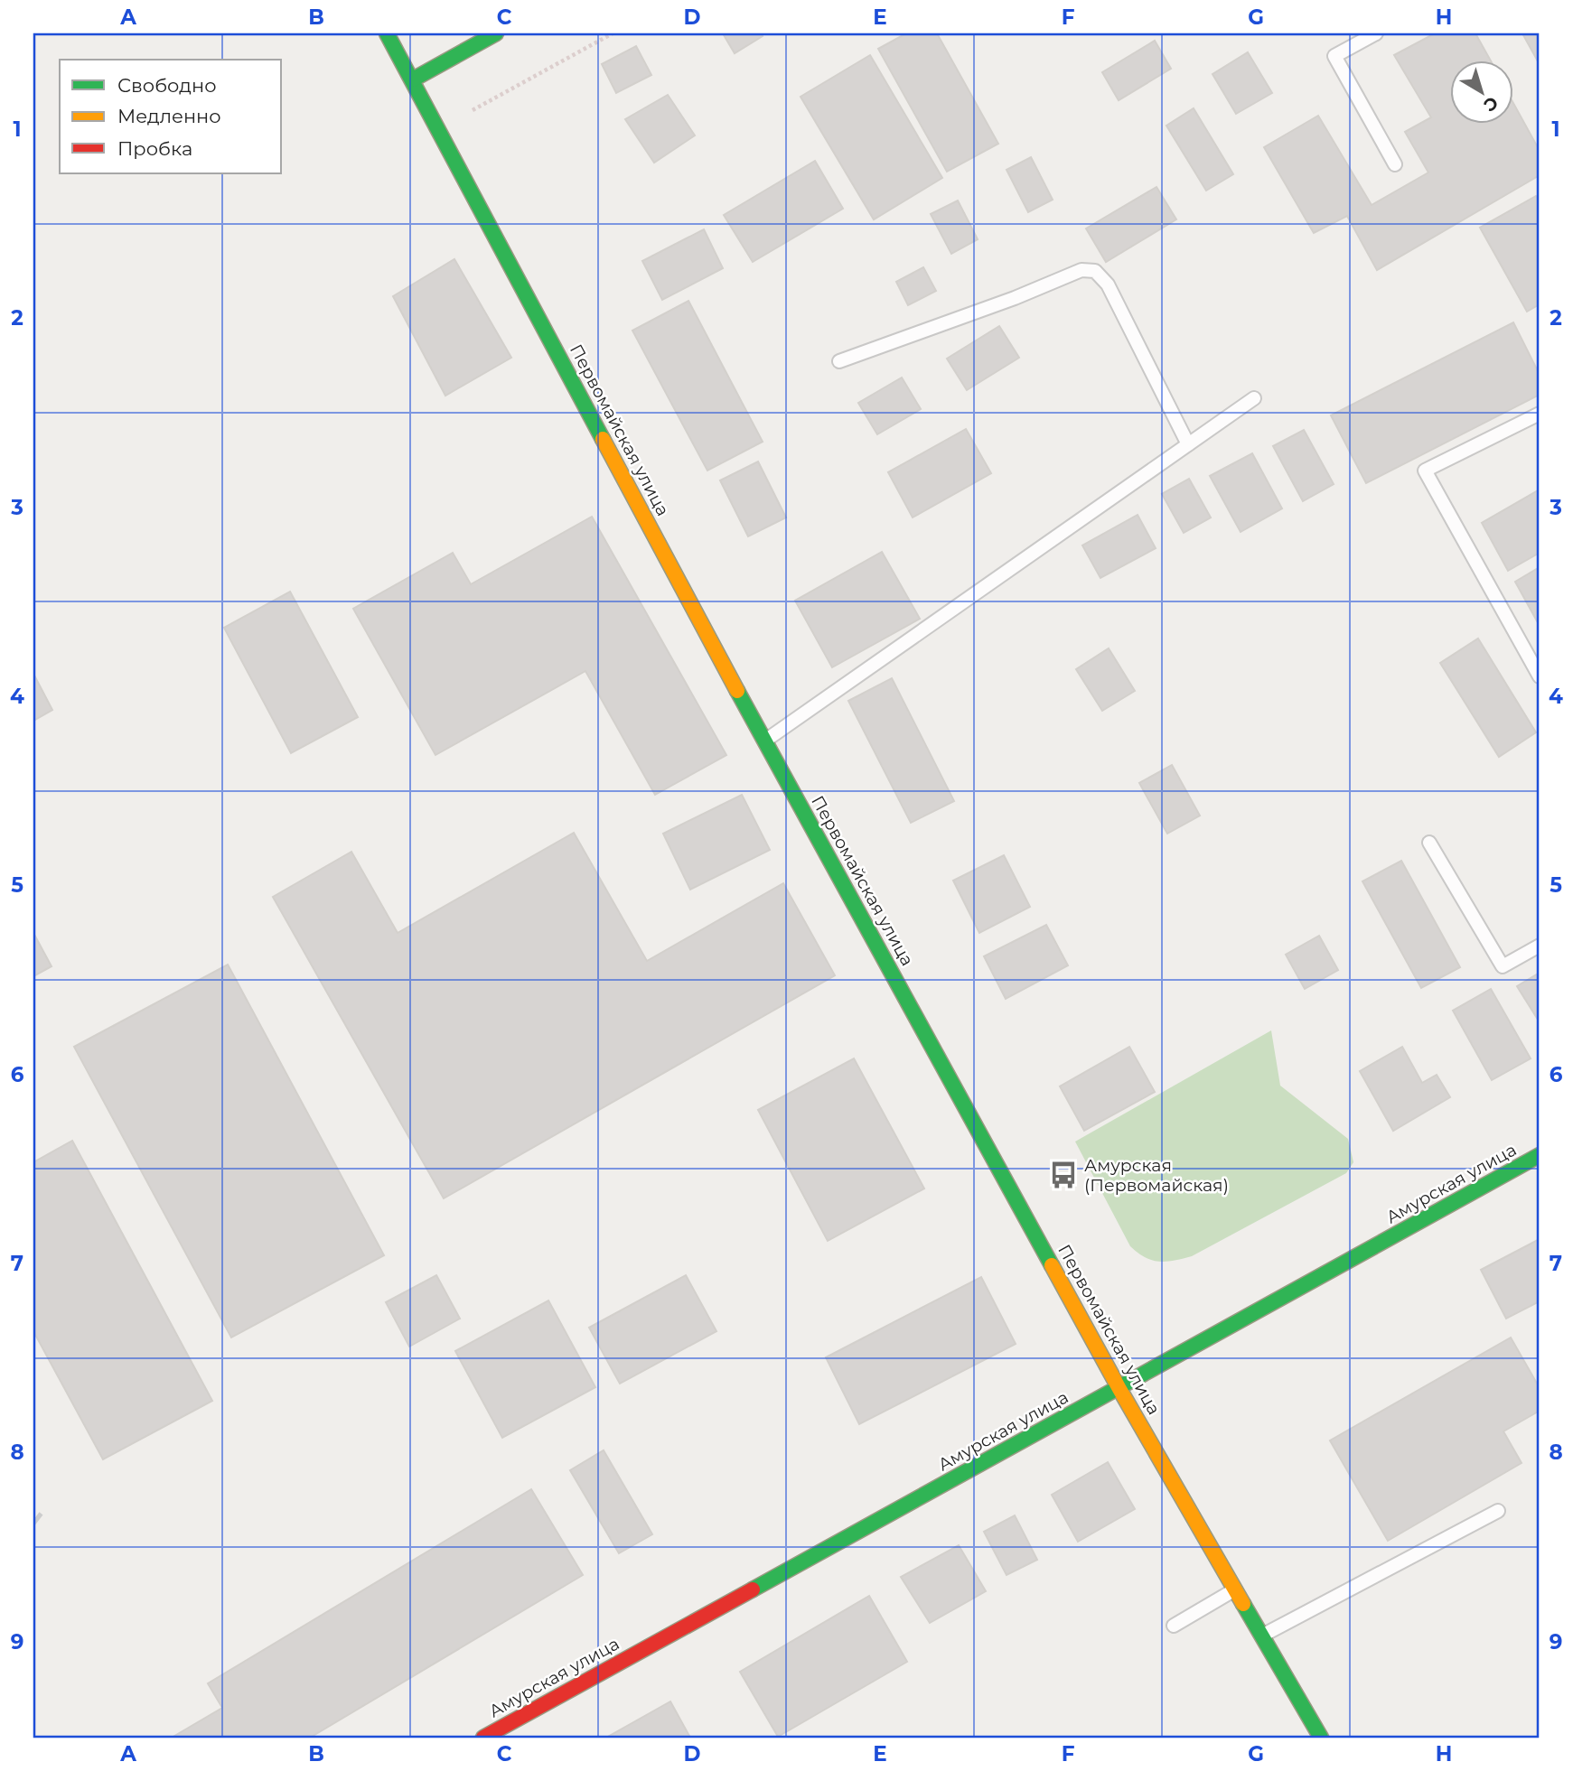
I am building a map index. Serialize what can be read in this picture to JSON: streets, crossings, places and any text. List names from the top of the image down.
{
  "streets": {
    "street": ["Первомайская улица", "Амурская улица"]
  },
  "crossings": [
    ["Первомайская улица", "Амурская улица"]
  ],
  "places": {
    "bus stop": ["Амурская (Первомайская)"]
  },
  "legend": ["Свободно", "Медленно", "Пробка"],
  "north": "bottom right",
  "grid": {
    "columns": [
      "A",
      "B",
      "C",
      "D",
      "E",
      "F",
      "G",
      "H"
    ],
    "rows": [
      "1",
      "2",
      "3",
      "4",
      "5",
      "6",
      "7",
      "8",
      "9"
    ]
  }
}
